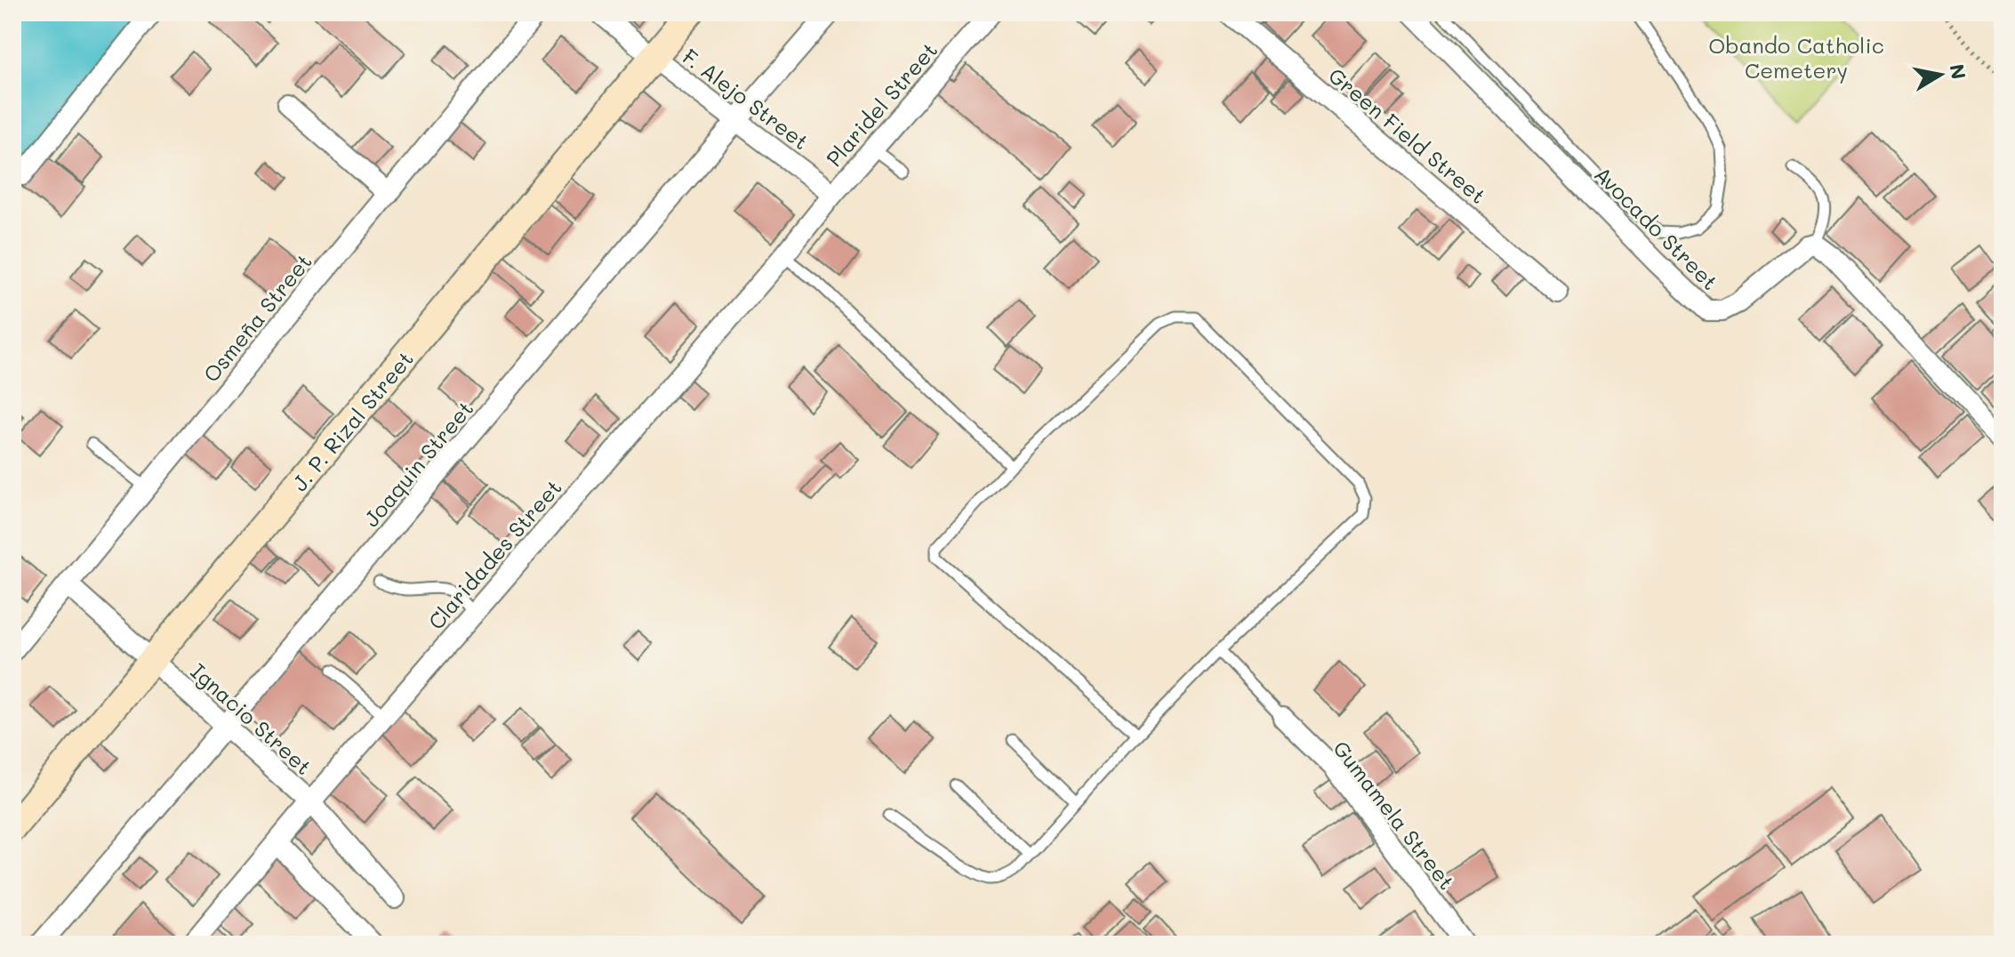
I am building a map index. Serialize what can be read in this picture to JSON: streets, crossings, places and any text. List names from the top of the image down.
{
  "streets": {
    "main road": ["J. P. Rizal Street"],
    "street": [
      "F. Alejo Street",
      "Plaridel Street",
      "Green Field Street",
      "Avocado Street",
      "Osmeña Street",
      "Joaquin Street",
      "Claridades Street",
      "Ignacio Street",
      "Gumamela Street"
    ]
  },
  "crossings": [
    ["F. Alejo Street", "Plaridel Street"],
    ["F. Alejo Street", "J. P. Rizal Street"],
    ["F. Alejo Street", "Joaquin Street"],
    ["F. Alejo Street", "Claridades Street"],
    ["Plaridel Street", "Claridades Street"],
    ["Osmeña Street", "Ignacio Street"],
    ["J. P. Rizal Street", "Ignacio Street"],
    ["Joaquin Street", "Ignacio Street"],
    ["Claridades Street", "Ignacio Street"]
  ],
  "parks": ["Obando Catholic Cemetery"],
  "north": "right"
}
